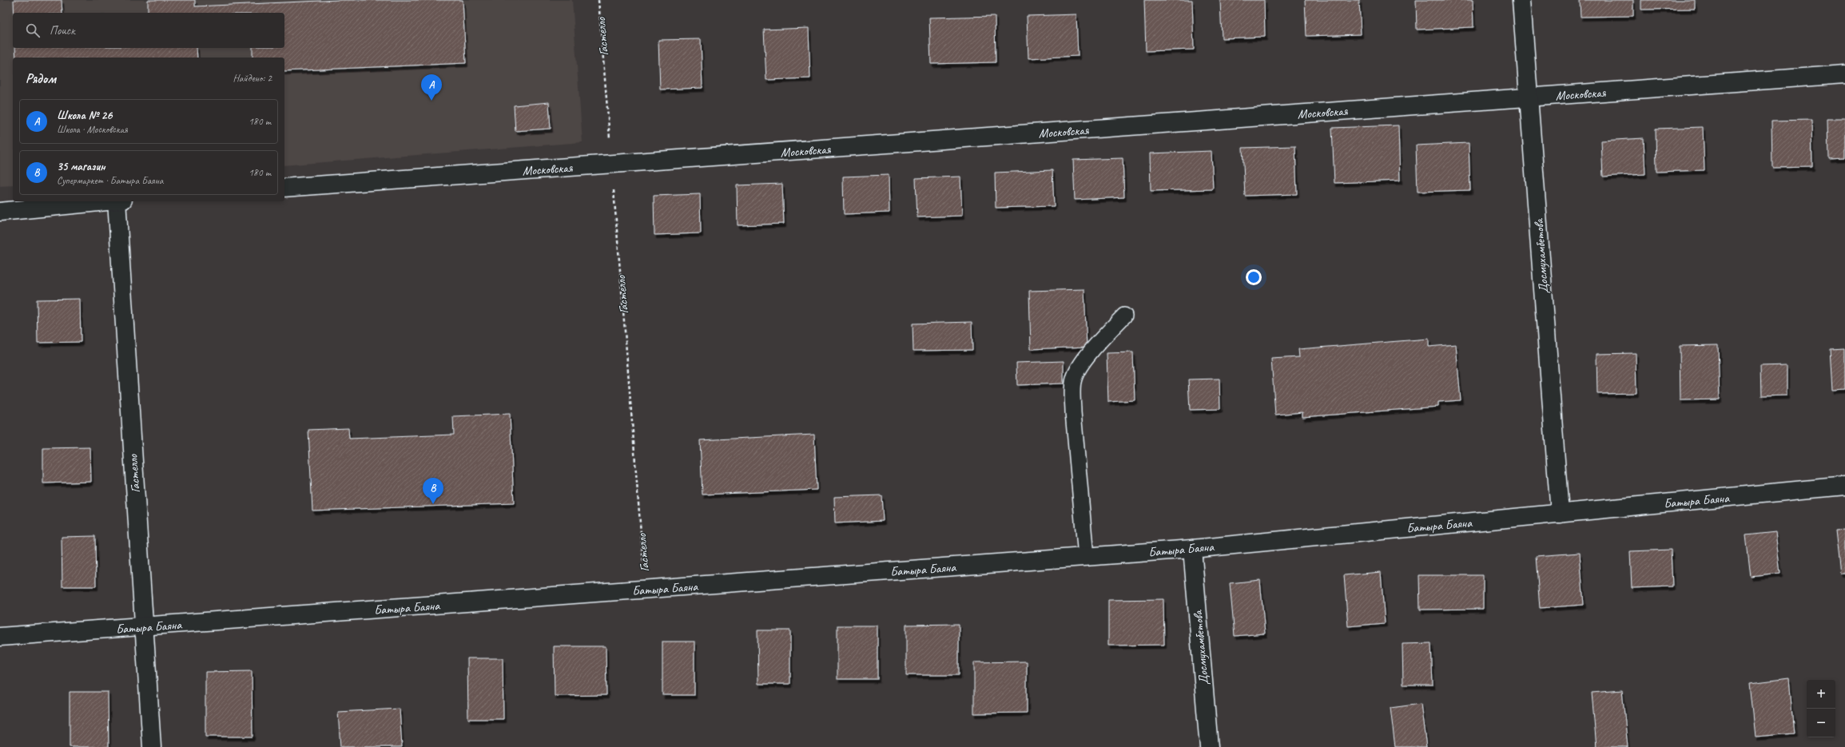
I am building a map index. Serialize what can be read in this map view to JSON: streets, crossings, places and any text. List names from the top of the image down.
{
  "streets": {
    "street": [
      "Гастелло",
      "Московская",
      "Досмухамбетова",
      "Батыра Баяна"
    ]
  },
  "crossings": [
    ["Гастелло", "Московская"],
    ["Гастелло", "Батыра Баяна"],
    ["Московская", "Досмухамбетова"],
    ["Досмухамбетова", "Батыра Баяна"]
  ],
  "page": {
    "search": "Поиск",
    "heading": ["Рядом", "Найдено: 2"],
    "pins": ["A", "B"],
    "list": [
      {
        "mark": "A",
        "name": "Школа № 26",
        "note": "Школа · Московская",
        "value": "180 m"
      },
      {
        "mark": "B",
        "name": "35 магазин",
        "note": "Супермаркет · Батыра Баяна",
        "value": "180 m"
      }
    ],
    "map_buttons": ["+", "−"]
  }
}
